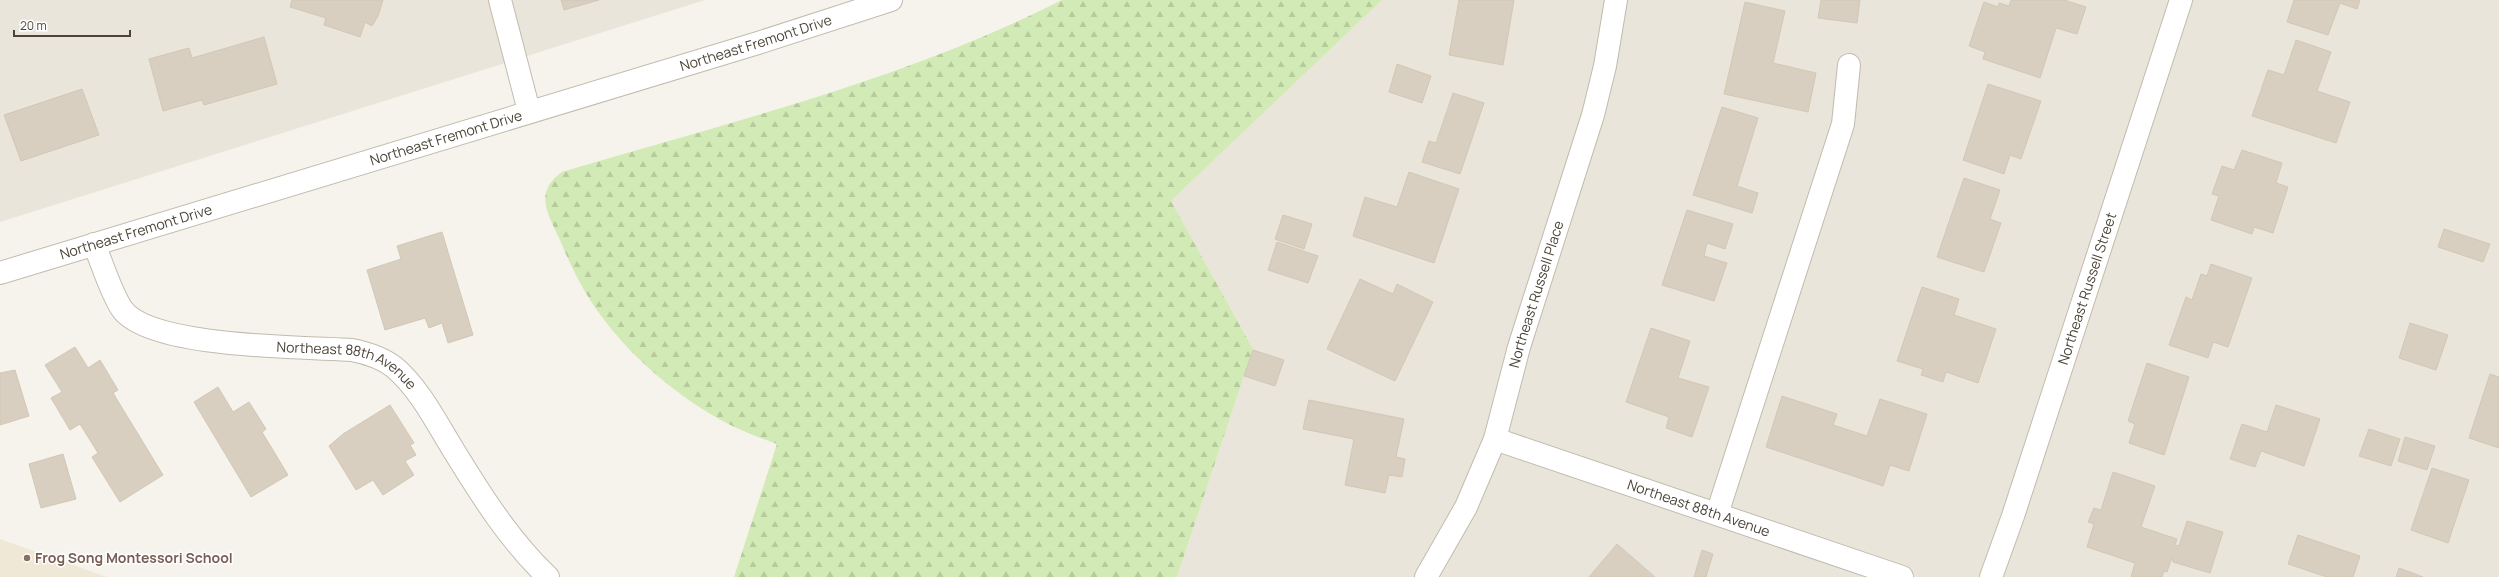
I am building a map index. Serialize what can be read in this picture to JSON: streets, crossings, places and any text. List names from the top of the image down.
{
  "streets": {
    "street": [
      "Northeast Fremont Drive",
      "Northeast Russell Street",
      "Northeast Russell Place",
      "Northeast 88th Avenue"
    ]
  },
  "crossings": [
    ["Northeast Fremont Drive", "Northeast 88th Avenue"],
    ["Northeast Russell Place", "Northeast 88th Avenue"]
  ],
  "places": ["Frog Song Montessori School"],
  "scale_bar": "20 m"
}
